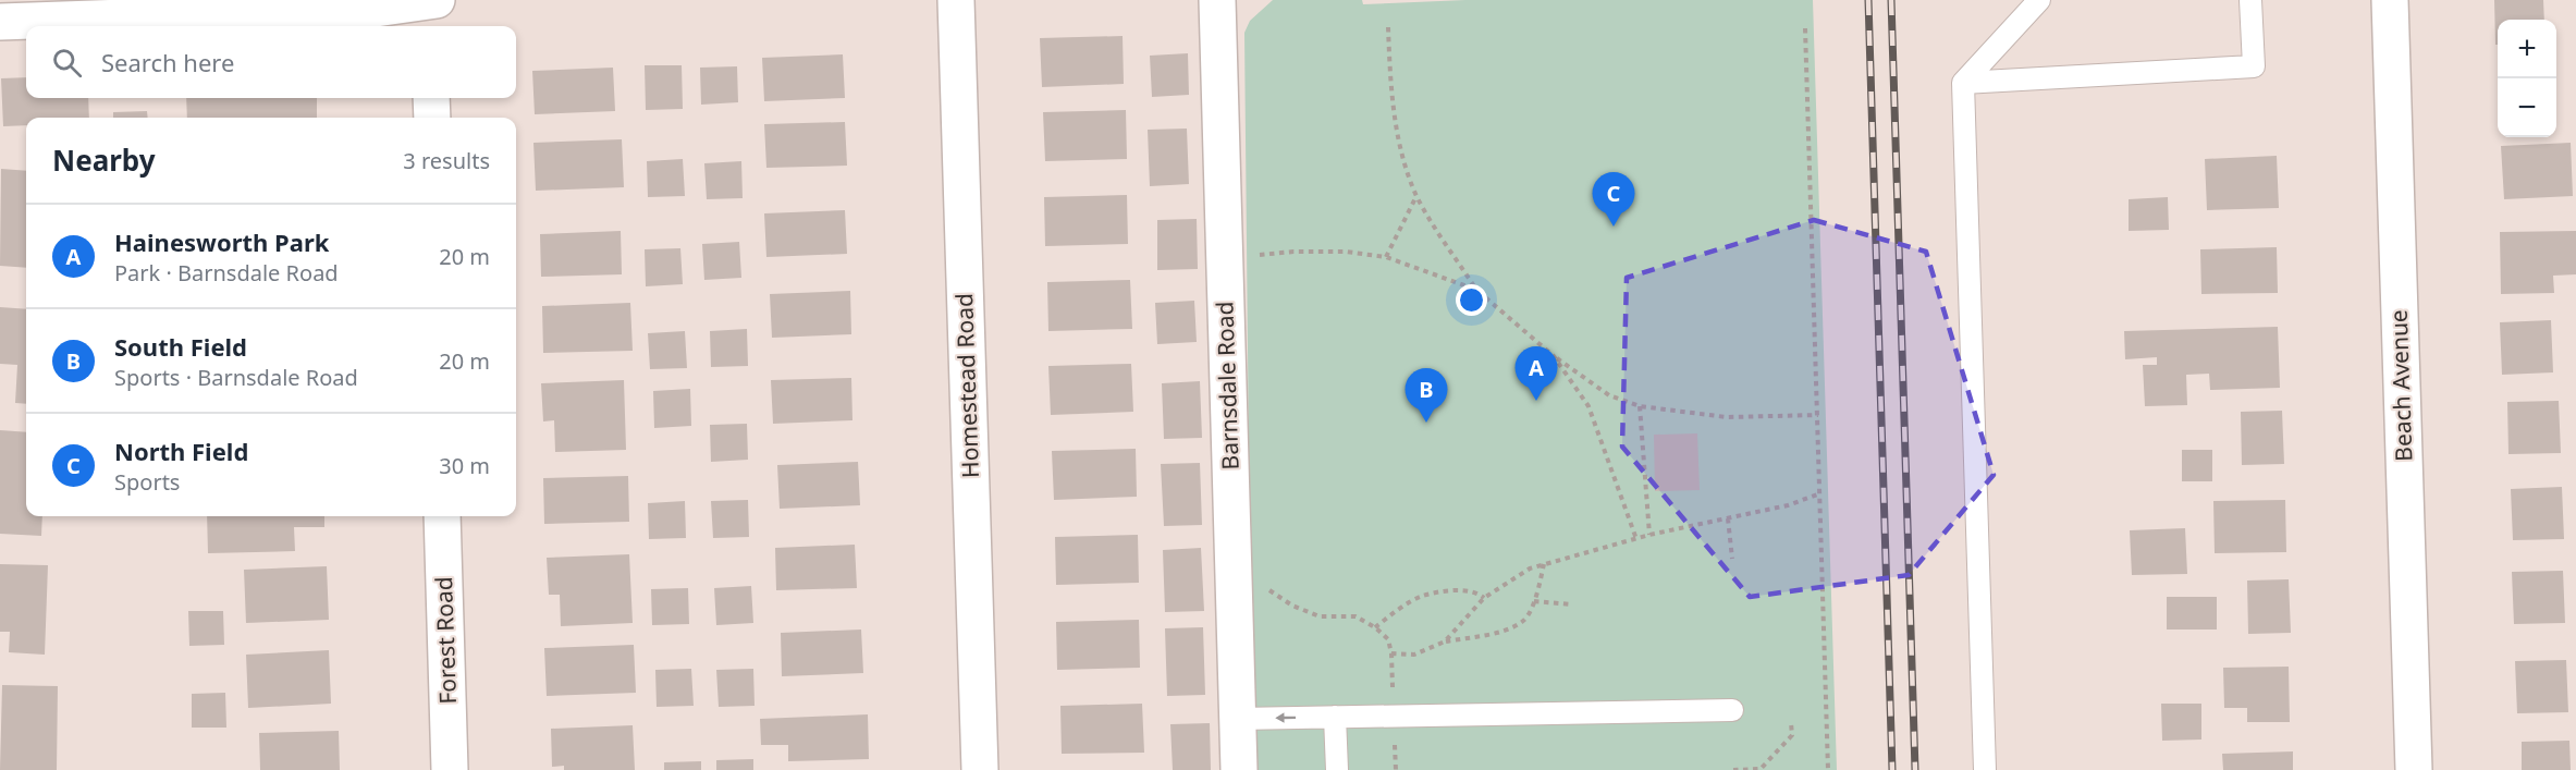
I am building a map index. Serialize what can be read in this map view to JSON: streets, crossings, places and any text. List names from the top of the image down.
{
  "streets": {
    "street": [
      "Homestead Road",
      "Barnsdale Road",
      "Beach Avenue",
      "Forest Road"
    ]
  },
  "page": {
    "map_buttons": ["+", "−"],
    "search": "Search here",
    "heading": ["Nearby", "3 results"],
    "pins": ["C", "A", "B"],
    "list": [
      {
        "mark": "A",
        "name": "Hainesworth Park",
        "note": "Park · Barnsdale Road",
        "value": "20 m"
      },
      {
        "mark": "B",
        "name": "South Field",
        "note": "Sports · Barnsdale Road",
        "value": "20 m"
      },
      {
        "mark": "C",
        "name": "North Field",
        "note": "Sports",
        "value": "30 m"
      }
    ]
  }
}
